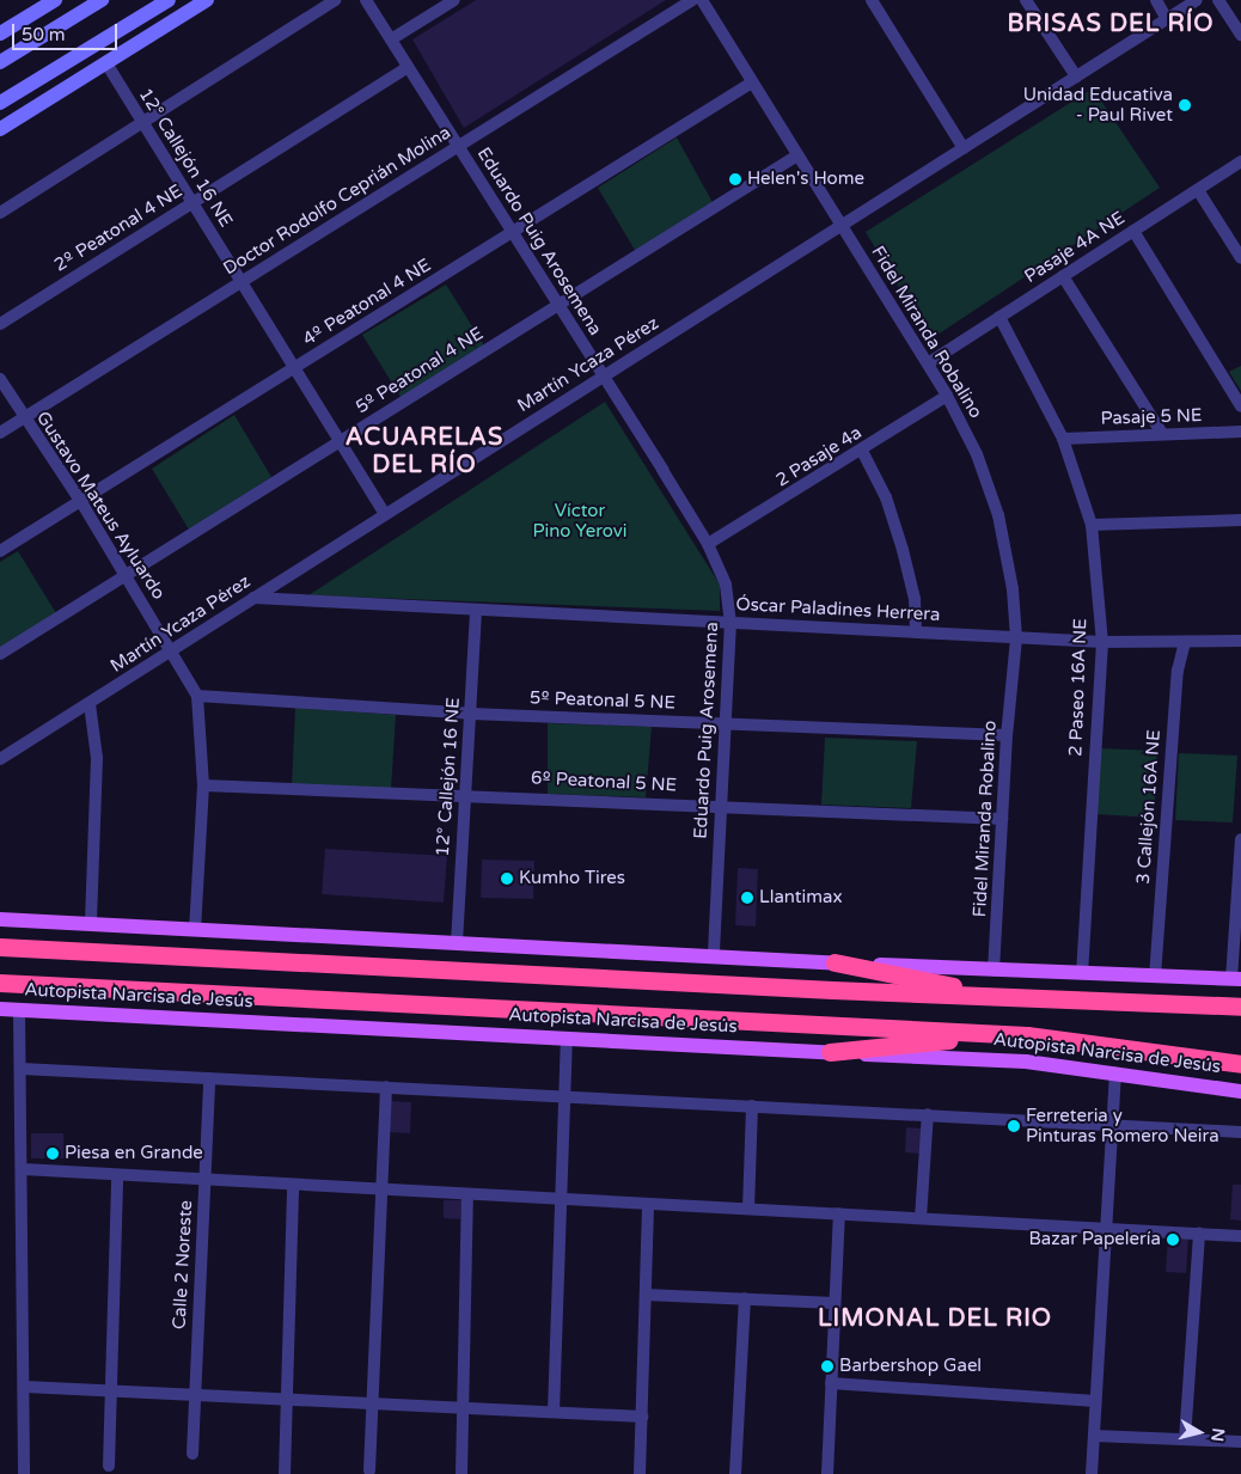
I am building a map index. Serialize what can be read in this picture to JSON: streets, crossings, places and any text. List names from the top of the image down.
{
  "streets": {
    "highway": ["Autopista Narcisa de Jesús"],
    "street": [
      "12° Callejón 16 NE",
      "Doctor Rodolfo Ceprián Molina",
      "2º Peatonal 4 NE",
      "Eduardo Puig Arosemena",
      "Pasaje 4A NE",
      "4º Peatonal 4 NE",
      "Fidel Miranda Robalino",
      "Martín Ycaza Pérez",
      "5º Peatonal 4 NE",
      "Pasaje 5 NE",
      "2 Pasaje 4a",
      "Gustavo Mateus Ayluardo",
      "Óscar Paladines Herrera",
      "2 Paseo 16A NE",
      "5º Peatonal 5 NE",
      "6º Peatonal 5 NE",
      "3 Callejón 16A NE",
      "Calle 2 Noreste"
    ]
  },
  "crossings": [
    ["12° Callejón 16 NE", "Doctor Rodolfo Ceprián Molina"],
    ["12° Callejón 16 NE", "2º Peatonal 4 NE"],
    ["12° Callejón 16 NE", "4º Peatonal 4 NE"],
    ["12° Callejón 16 NE", "Martín Ycaza Pérez"],
    ["12° Callejón 16 NE", "5º Peatonal 4 NE"],
    ["12° Callejón 16 NE", "Óscar Paladines Herrera"],
    ["12° Callejón 16 NE", "5º Peatonal 5 NE"],
    ["12° Callejón 16 NE", "6º Peatonal 5 NE"],
    ["Doctor Rodolfo Ceprián Molina", "Eduardo Puig Arosemena"],
    ["Doctor Rodolfo Ceprián Molina", "Gustavo Mateus Ayluardo"],
    ["2º Peatonal 4 NE", "Eduardo Puig Arosemena"],
    ["Eduardo Puig Arosemena", "4º Peatonal 4 NE"],
    ["Eduardo Puig Arosemena", "Martín Ycaza Pérez"],
    ["Eduardo Puig Arosemena", "5º Peatonal 4 NE"],
    ["Eduardo Puig Arosemena", "2 Pasaje 4a"],
    ["Eduardo Puig Arosemena", "Óscar Paladines Herrera"],
    ["Eduardo Puig Arosemena", "5º Peatonal 5 NE"],
    ["Eduardo Puig Arosemena", "6º Peatonal 5 NE"],
    ["Pasaje 4A NE", "Fidel Miranda Robalino"],
    ["Pasaje 4A NE", "2 Paseo 16A NE"],
    ["4º Peatonal 4 NE", "Fidel Miranda Robalino"],
    ["4º Peatonal 4 NE", "Gustavo Mateus Ayluardo"],
    ["Fidel Miranda Robalino", "Martín Ycaza Pérez"],
    ["Fidel Miranda Robalino", "5º Peatonal 4 NE"],
    ["Fidel Miranda Robalino", "2 Pasaje 4a"],
    ["Fidel Miranda Robalino", "Óscar Paladines Herrera"],
    ["Fidel Miranda Robalino", "5º Peatonal 5 NE"],
    ["Fidel Miranda Robalino", "6º Peatonal 5 NE"],
    ["Martín Ycaza Pérez", "Gustavo Mateus Ayluardo"],
    ["Martín Ycaza Pérez", "Óscar Paladines Herrera"],
    ["5º Peatonal 4 NE", "Gustavo Mateus Ayluardo"],
    ["Pasaje 5 NE", "2 Paseo 16A NE"],
    ["Gustavo Mateus Ayluardo", "5º Peatonal 5 NE"],
    ["Gustavo Mateus Ayluardo", "6º Peatonal 5 NE"],
    ["Óscar Paladines Herrera", "2 Paseo 16A NE"],
    ["Óscar Paladines Herrera", "3 Callejón 16A NE"]
  ],
  "districts": ["BRISAS DEL RÍO", "ACUARELAS DEL RÍO", "LIMONAL DEL RIO"],
  "parks": ["Víctor Pino Yerovi"],
  "places": [
    "Unidad Educativa - Paul Rivet",
    "Helen's Home",
    "Kumho Tires",
    "Llantimax",
    "Ferreteria y Pinturas Romero Neira",
    "Piesa en Grande",
    "Bazar Papelería",
    "Barbershop Gael"
  ],
  "scale_bar": "50 m",
  "north": "right"
}
